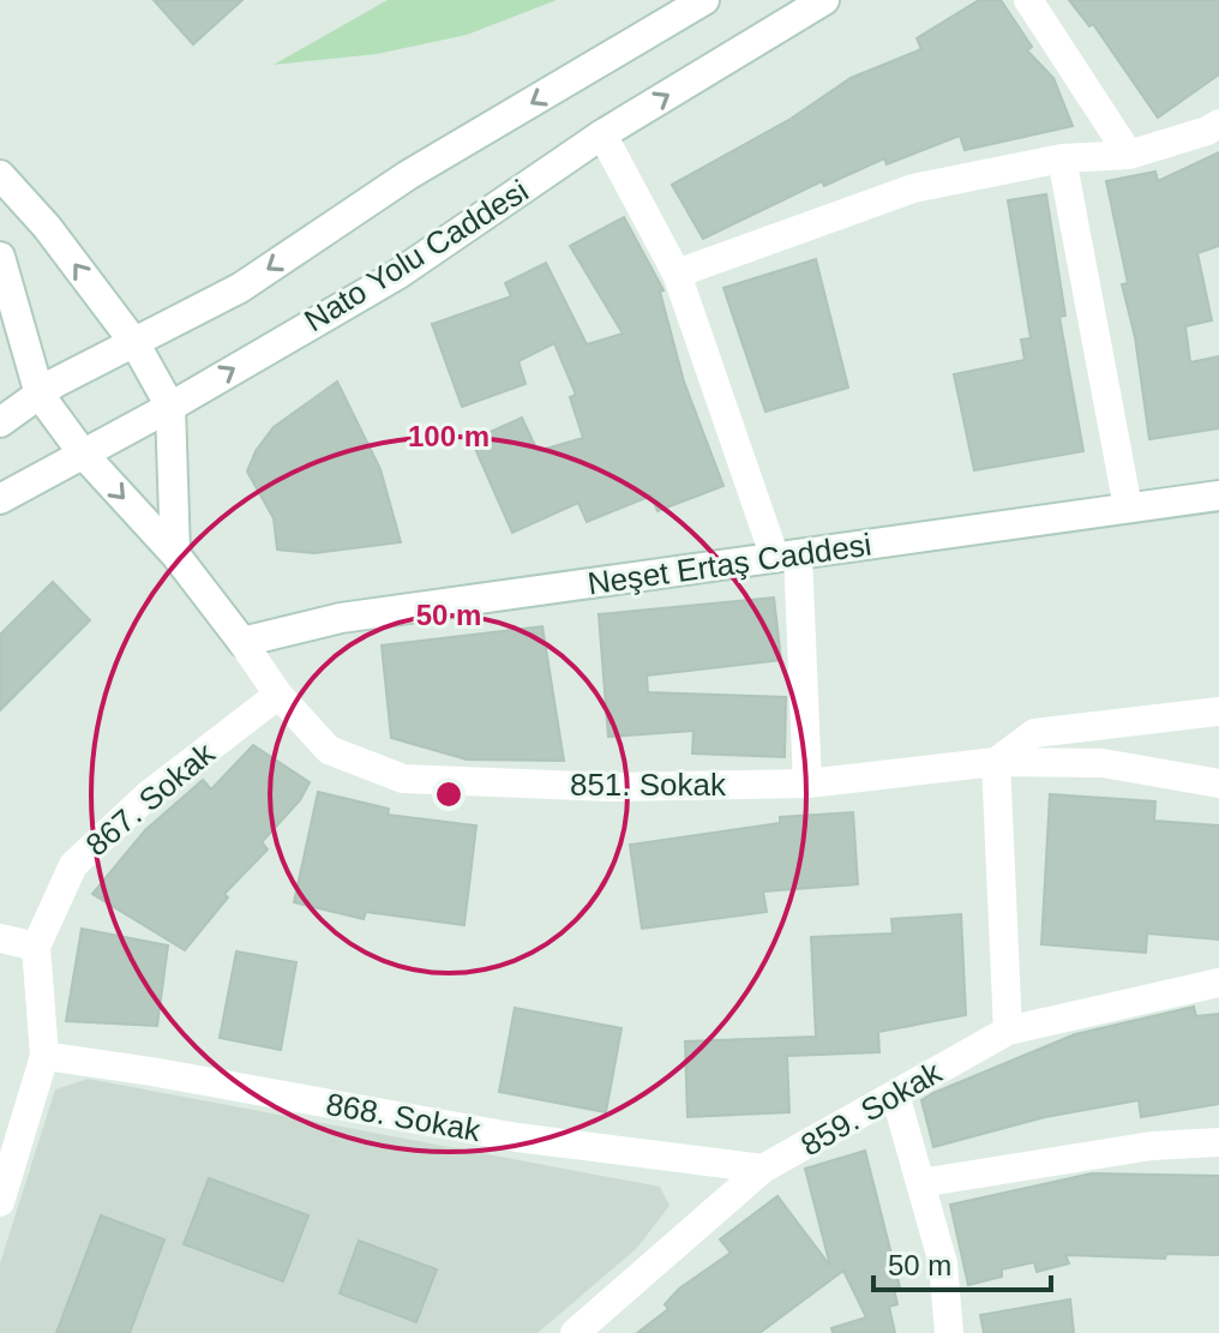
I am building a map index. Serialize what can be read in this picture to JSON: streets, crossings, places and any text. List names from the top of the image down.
{
  "streets": {
    "street": [
      "Nato Yolu Caddesi",
      "Neşet Ertaş Caddesi",
      "851. Sokak",
      "867. Sokak",
      "859. Sokak",
      "868. Sokak"
    ]
  },
  "crossings": [
    ["Nato Yolu Caddesi", "851. Sokak"],
    ["Neşet Ertaş Caddesi", "851. Sokak"],
    ["851. Sokak", "867. Sokak"],
    ["867. Sokak", "868. Sokak"],
    ["859. Sokak", "868. Sokak"]
  ],
  "scale_bar": "50 m",
  "rings": ["100 m", "50 m"]
}
